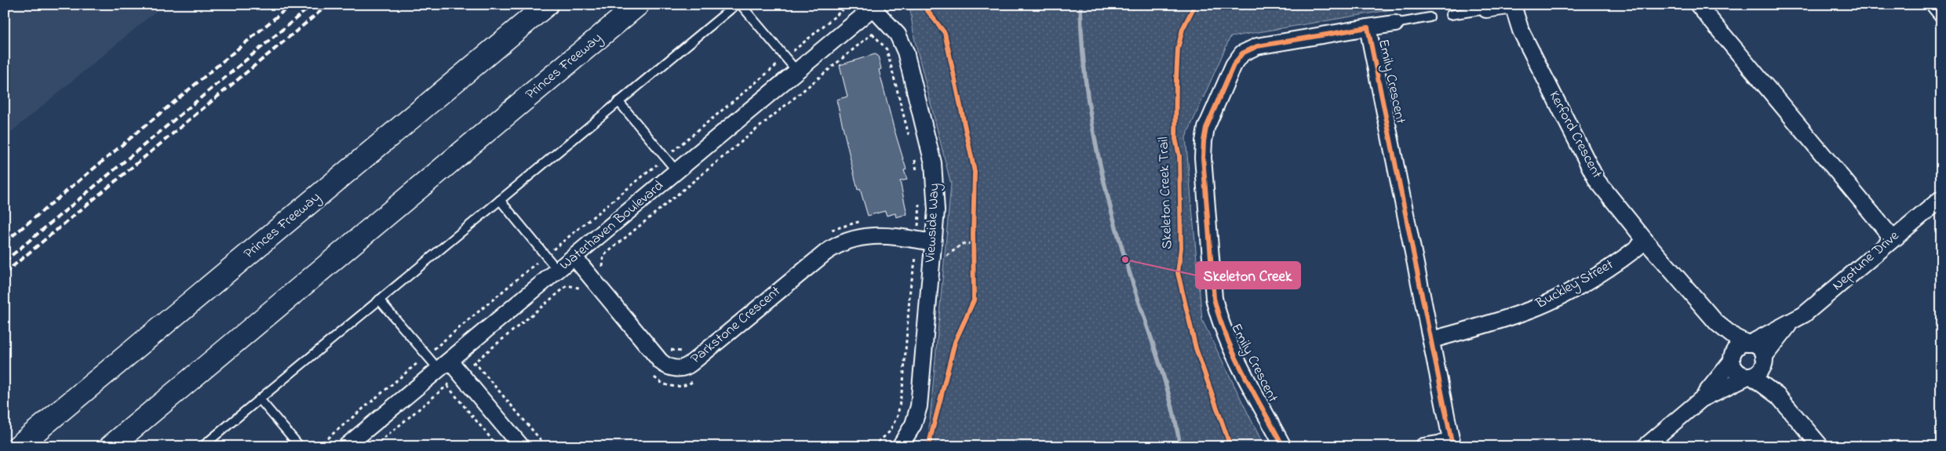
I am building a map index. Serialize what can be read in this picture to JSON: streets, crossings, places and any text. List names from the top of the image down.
{
  "streets": {
    "highway": ["Princes Freeway"],
    "street": [
      "Emily Crescent",
      "Kerford Crescent",
      "Viewside Way",
      "Waterhaven Boulevard",
      "Neptune Drive",
      "Buckley Street",
      "Parkstone Crescent"
    ],
    "cycle path": ["Skeleton Creek Trail"]
  },
  "crossings": [
    ["Emily Crescent", "Buckley Street"],
    ["Kerford Crescent", "Neptune Drive"],
    ["Kerford Crescent", "Buckley Street"],
    ["Viewside Way", "Waterhaven Boulevard"],
    ["Viewside Way", "Parkstone Crescent"],
    ["Waterhaven Boulevard", "Parkstone Crescent"]
  ],
  "places": ["Skeleton Creek"]
}
